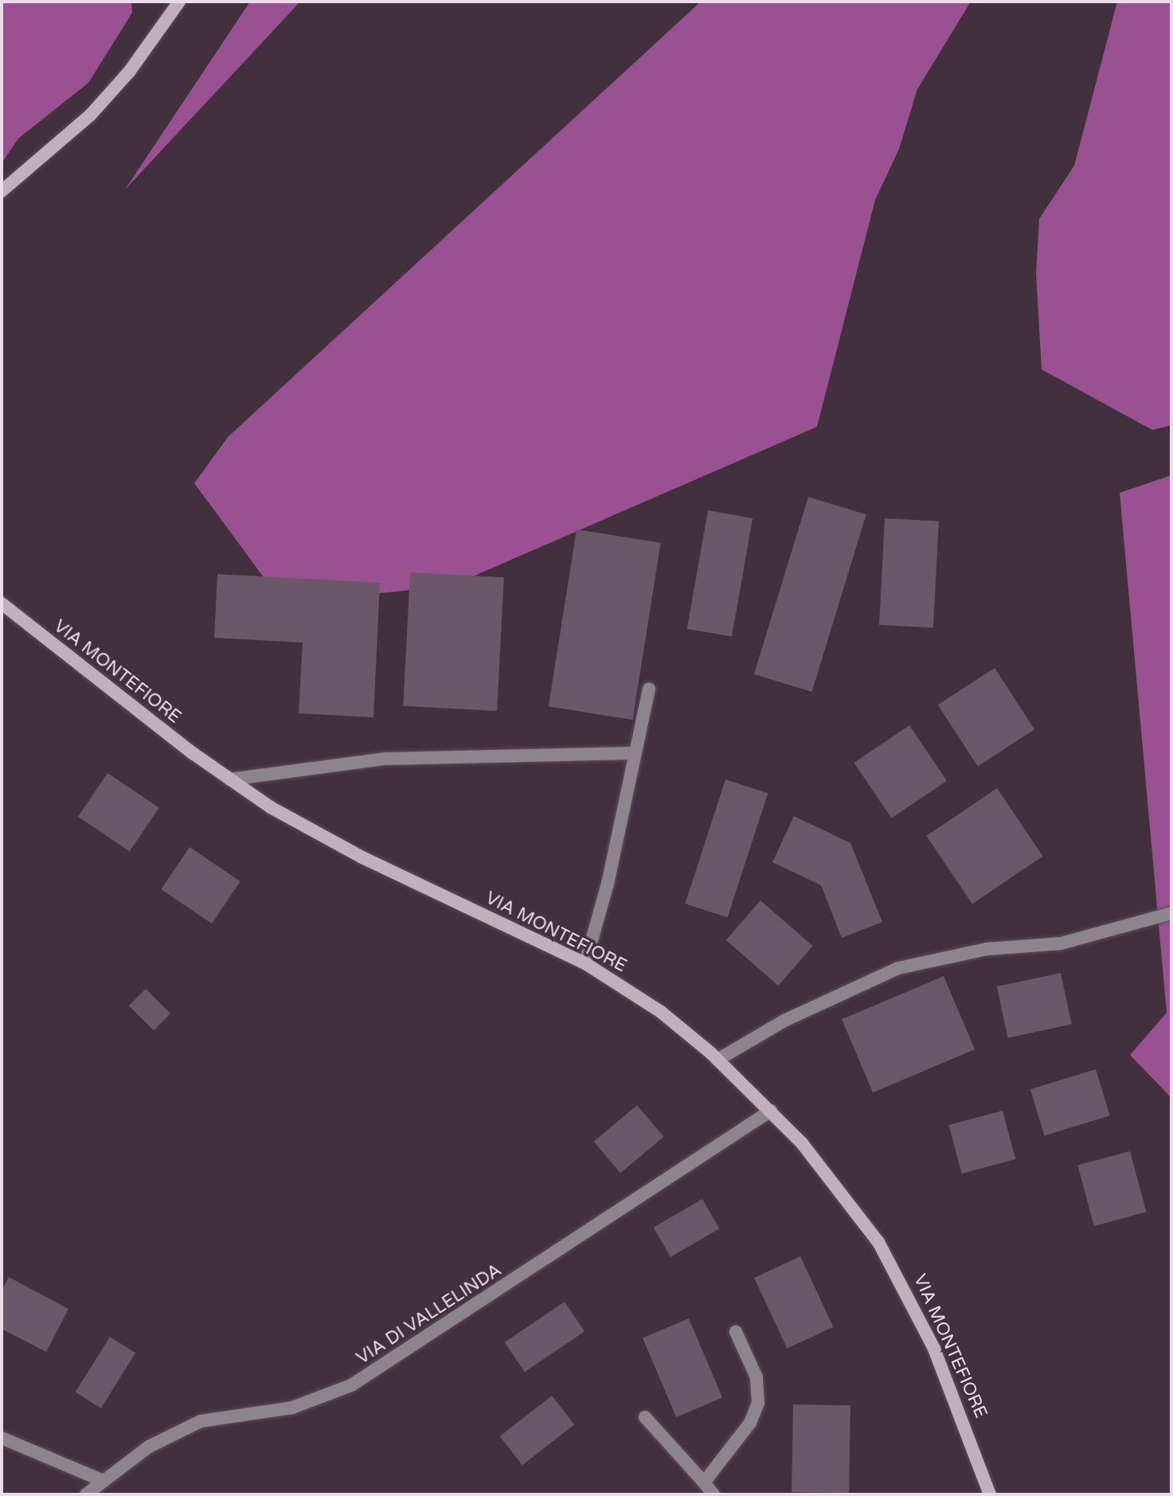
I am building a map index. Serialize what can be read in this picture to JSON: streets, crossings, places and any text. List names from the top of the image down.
{
  "streets": {
    "main road": ["VIA MONTEFIORE"],
    "street": ["VIA DI VALLELINDA"]
  },
  "crossings": [
    ["VIA MONTEFIORE", "VIA DI VALLELINDA"]
  ]
}
